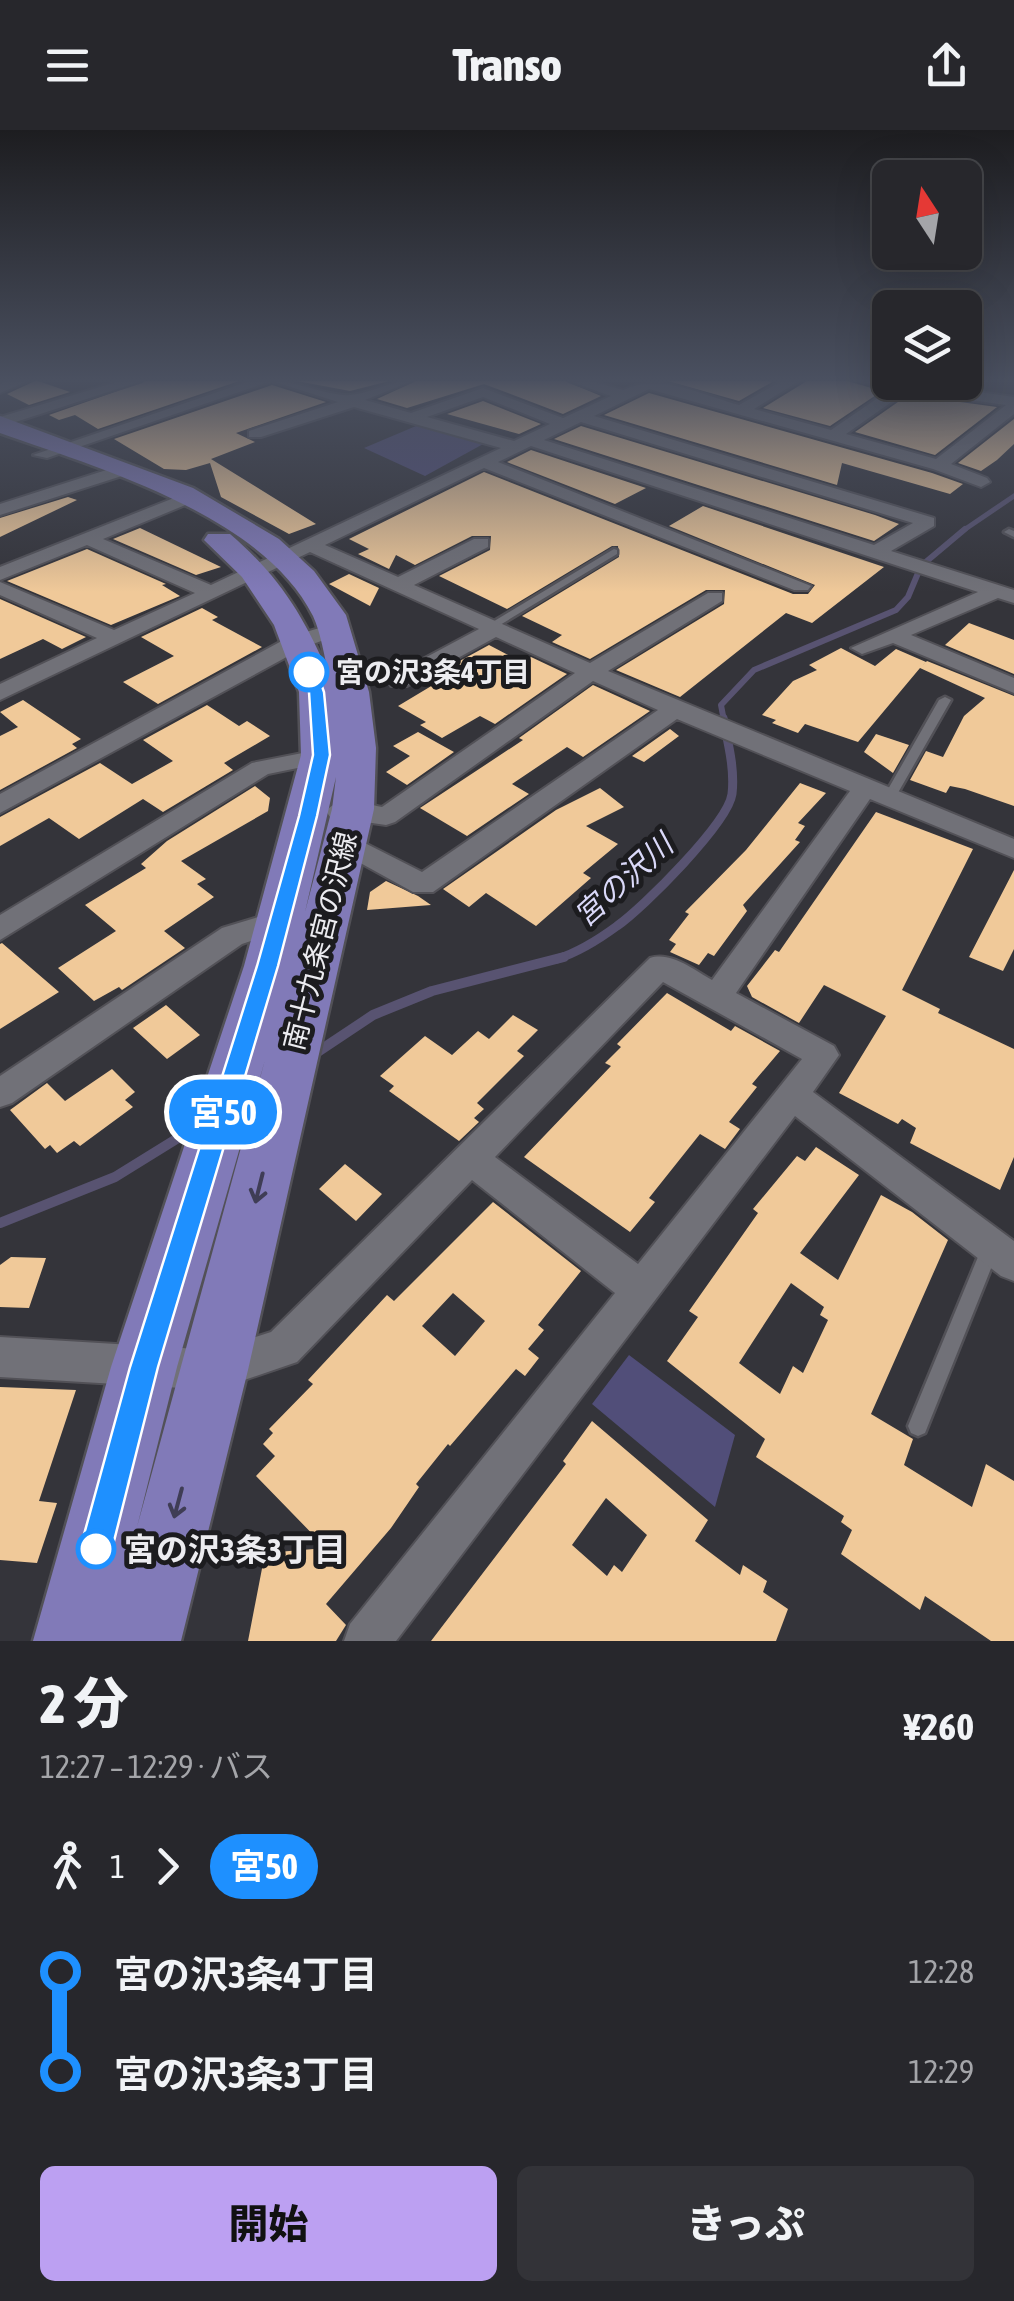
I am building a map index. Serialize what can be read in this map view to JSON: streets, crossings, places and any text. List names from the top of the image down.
{
  "streets": {
    "main road": ["南十九条宮の沢線"]
  },
  "water": ["宮の沢川"],
  "places": ["宮の沢3条4丁目", "宮の沢3条3丁目"],
  "lines": ["bus line 宮50"],
  "north": "top",
  "page": {
    "header": "Transo",
    "on_map": "宮50",
    "heading": ["2 分", "12:27 – 12:29 · バス", "¥260"],
    "legs": ["1", "宮50"],
    "list": [
      {
        "name": "宮の沢3条4丁目",
        "value": "12:28"
      },
      {
        "name": "宮の沢3条3丁目",
        "value": "12:29"
      }
    ],
    "buttons": ["開始", "きっぷ"]
  }
}
